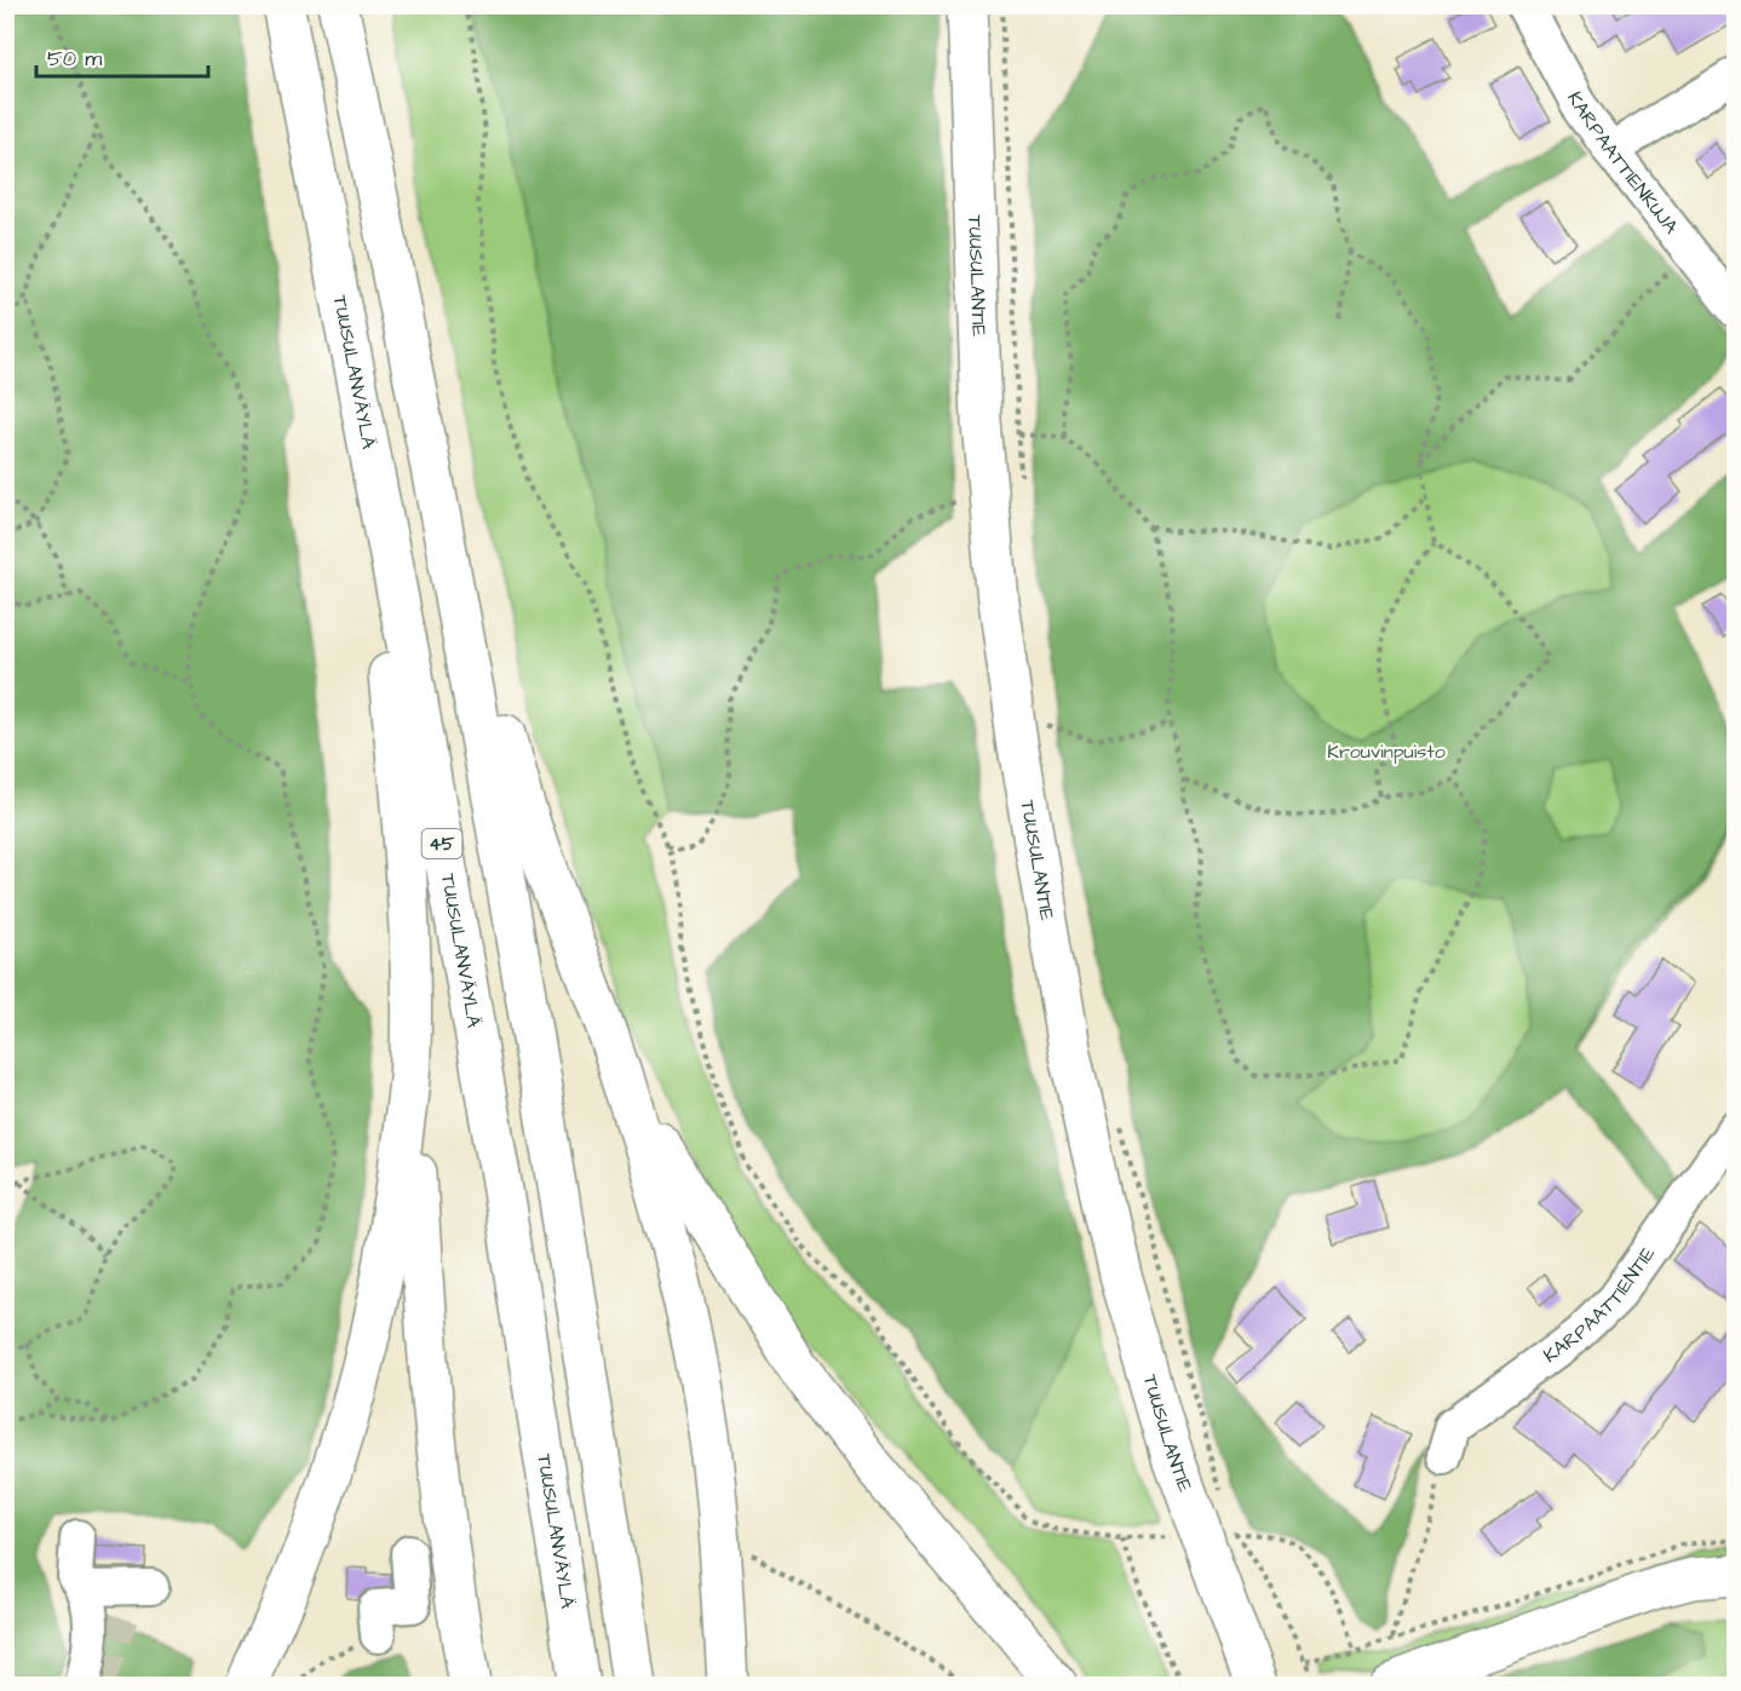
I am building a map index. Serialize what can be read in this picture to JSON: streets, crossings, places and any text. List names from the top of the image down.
{
  "streets": {
    "main road": ["TUUSULANTIE", "TUUSULANVÄYLÄ", "45"],
    "street": ["KARPAATTIENKUJA", "KARPAATTIENTIE"]
  },
  "parks": ["Krouvinpuisto"],
  "scale_bar": "50 m"
}
